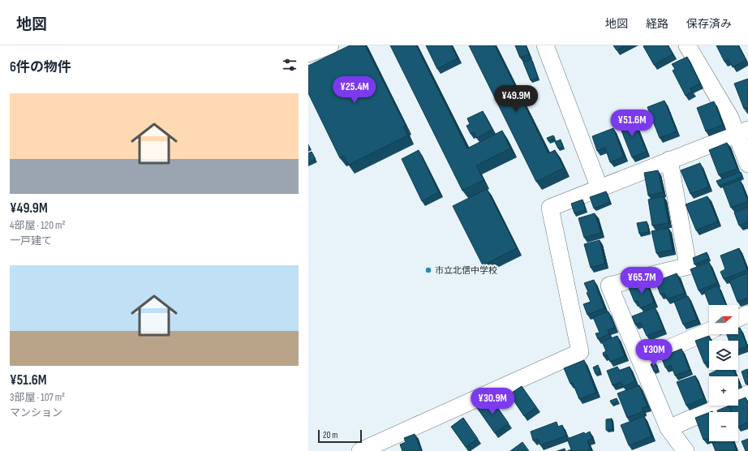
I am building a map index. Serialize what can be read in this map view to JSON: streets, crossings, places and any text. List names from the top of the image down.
{
  "places": ["市立北信中学校"],
  "scale_bar": "20 m",
  "north": "right",
  "page": {
    "header": "地図",
    "nav": ["地図", "経路", "保存済み"],
    "heading": "6件の物件",
    "price": [
      "¥25.4M",
      "¥49.9M",
      "¥51.6M",
      "¥65.7M",
      "¥30M",
      "¥30.9M"
    ],
    "list": [
      {
        "name": "¥49.9M",
        "note": "4部屋 · 120 m² · 一戸建て"
      },
      {
        "name": "¥51.6M",
        "note": "3部屋 · 107 m² · マンション"
      }
    ],
    "map_buttons": ["+", "−"],
    "scale": "20 m"
  }
}
